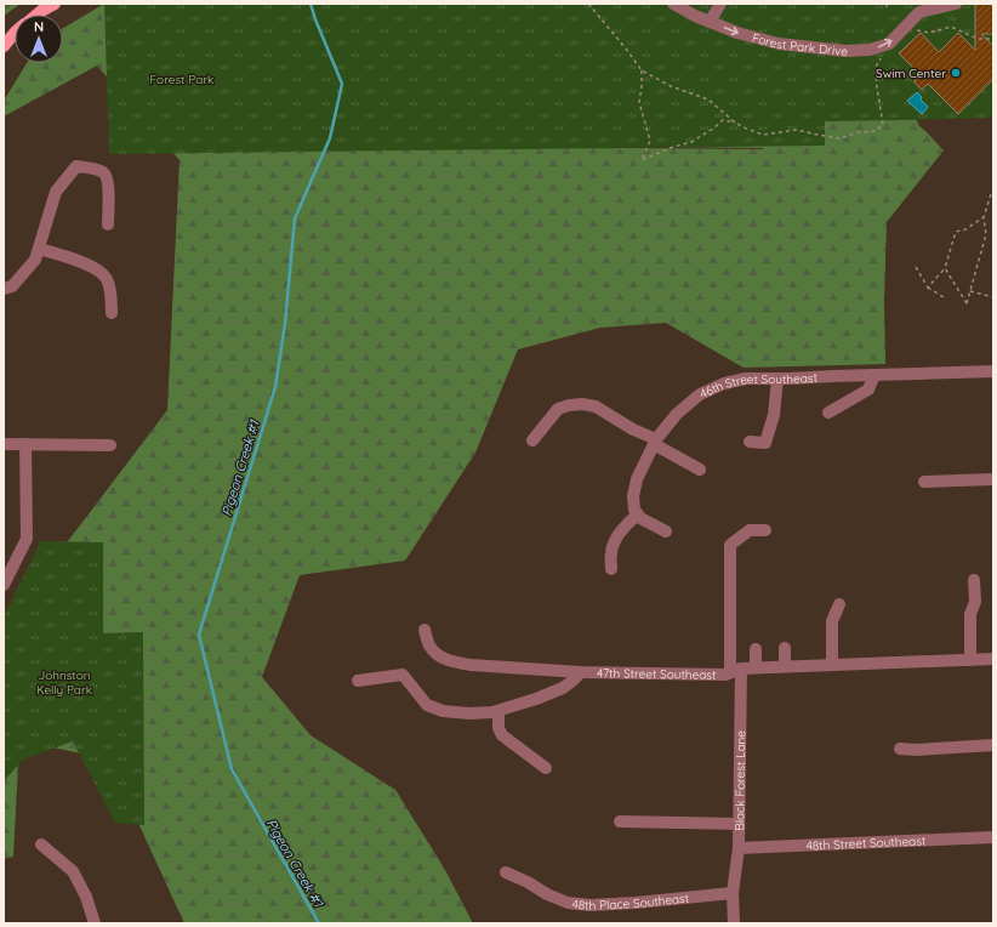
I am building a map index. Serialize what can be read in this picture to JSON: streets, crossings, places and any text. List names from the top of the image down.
{
  "streets": {
    "street": [
      "Forest Park Drive",
      "46th Street Southeast",
      "47th Street Southeast",
      "Black Forest Lane",
      "48th Street Southeast",
      "48th Place Southeast"
    ]
  },
  "crossings": [
    ["47th Street Southeast", "Black Forest Lane"],
    ["Black Forest Lane", "48th Street Southeast"],
    ["Black Forest Lane", "48th Place Southeast"]
  ],
  "one_way": ["Forest Park Drive"],
  "water": ["Pigeon Creek #1"],
  "parks": ["Forest Park", "Johnston Kelly Park"],
  "places": ["Swim Center"],
  "north": "top"
}
